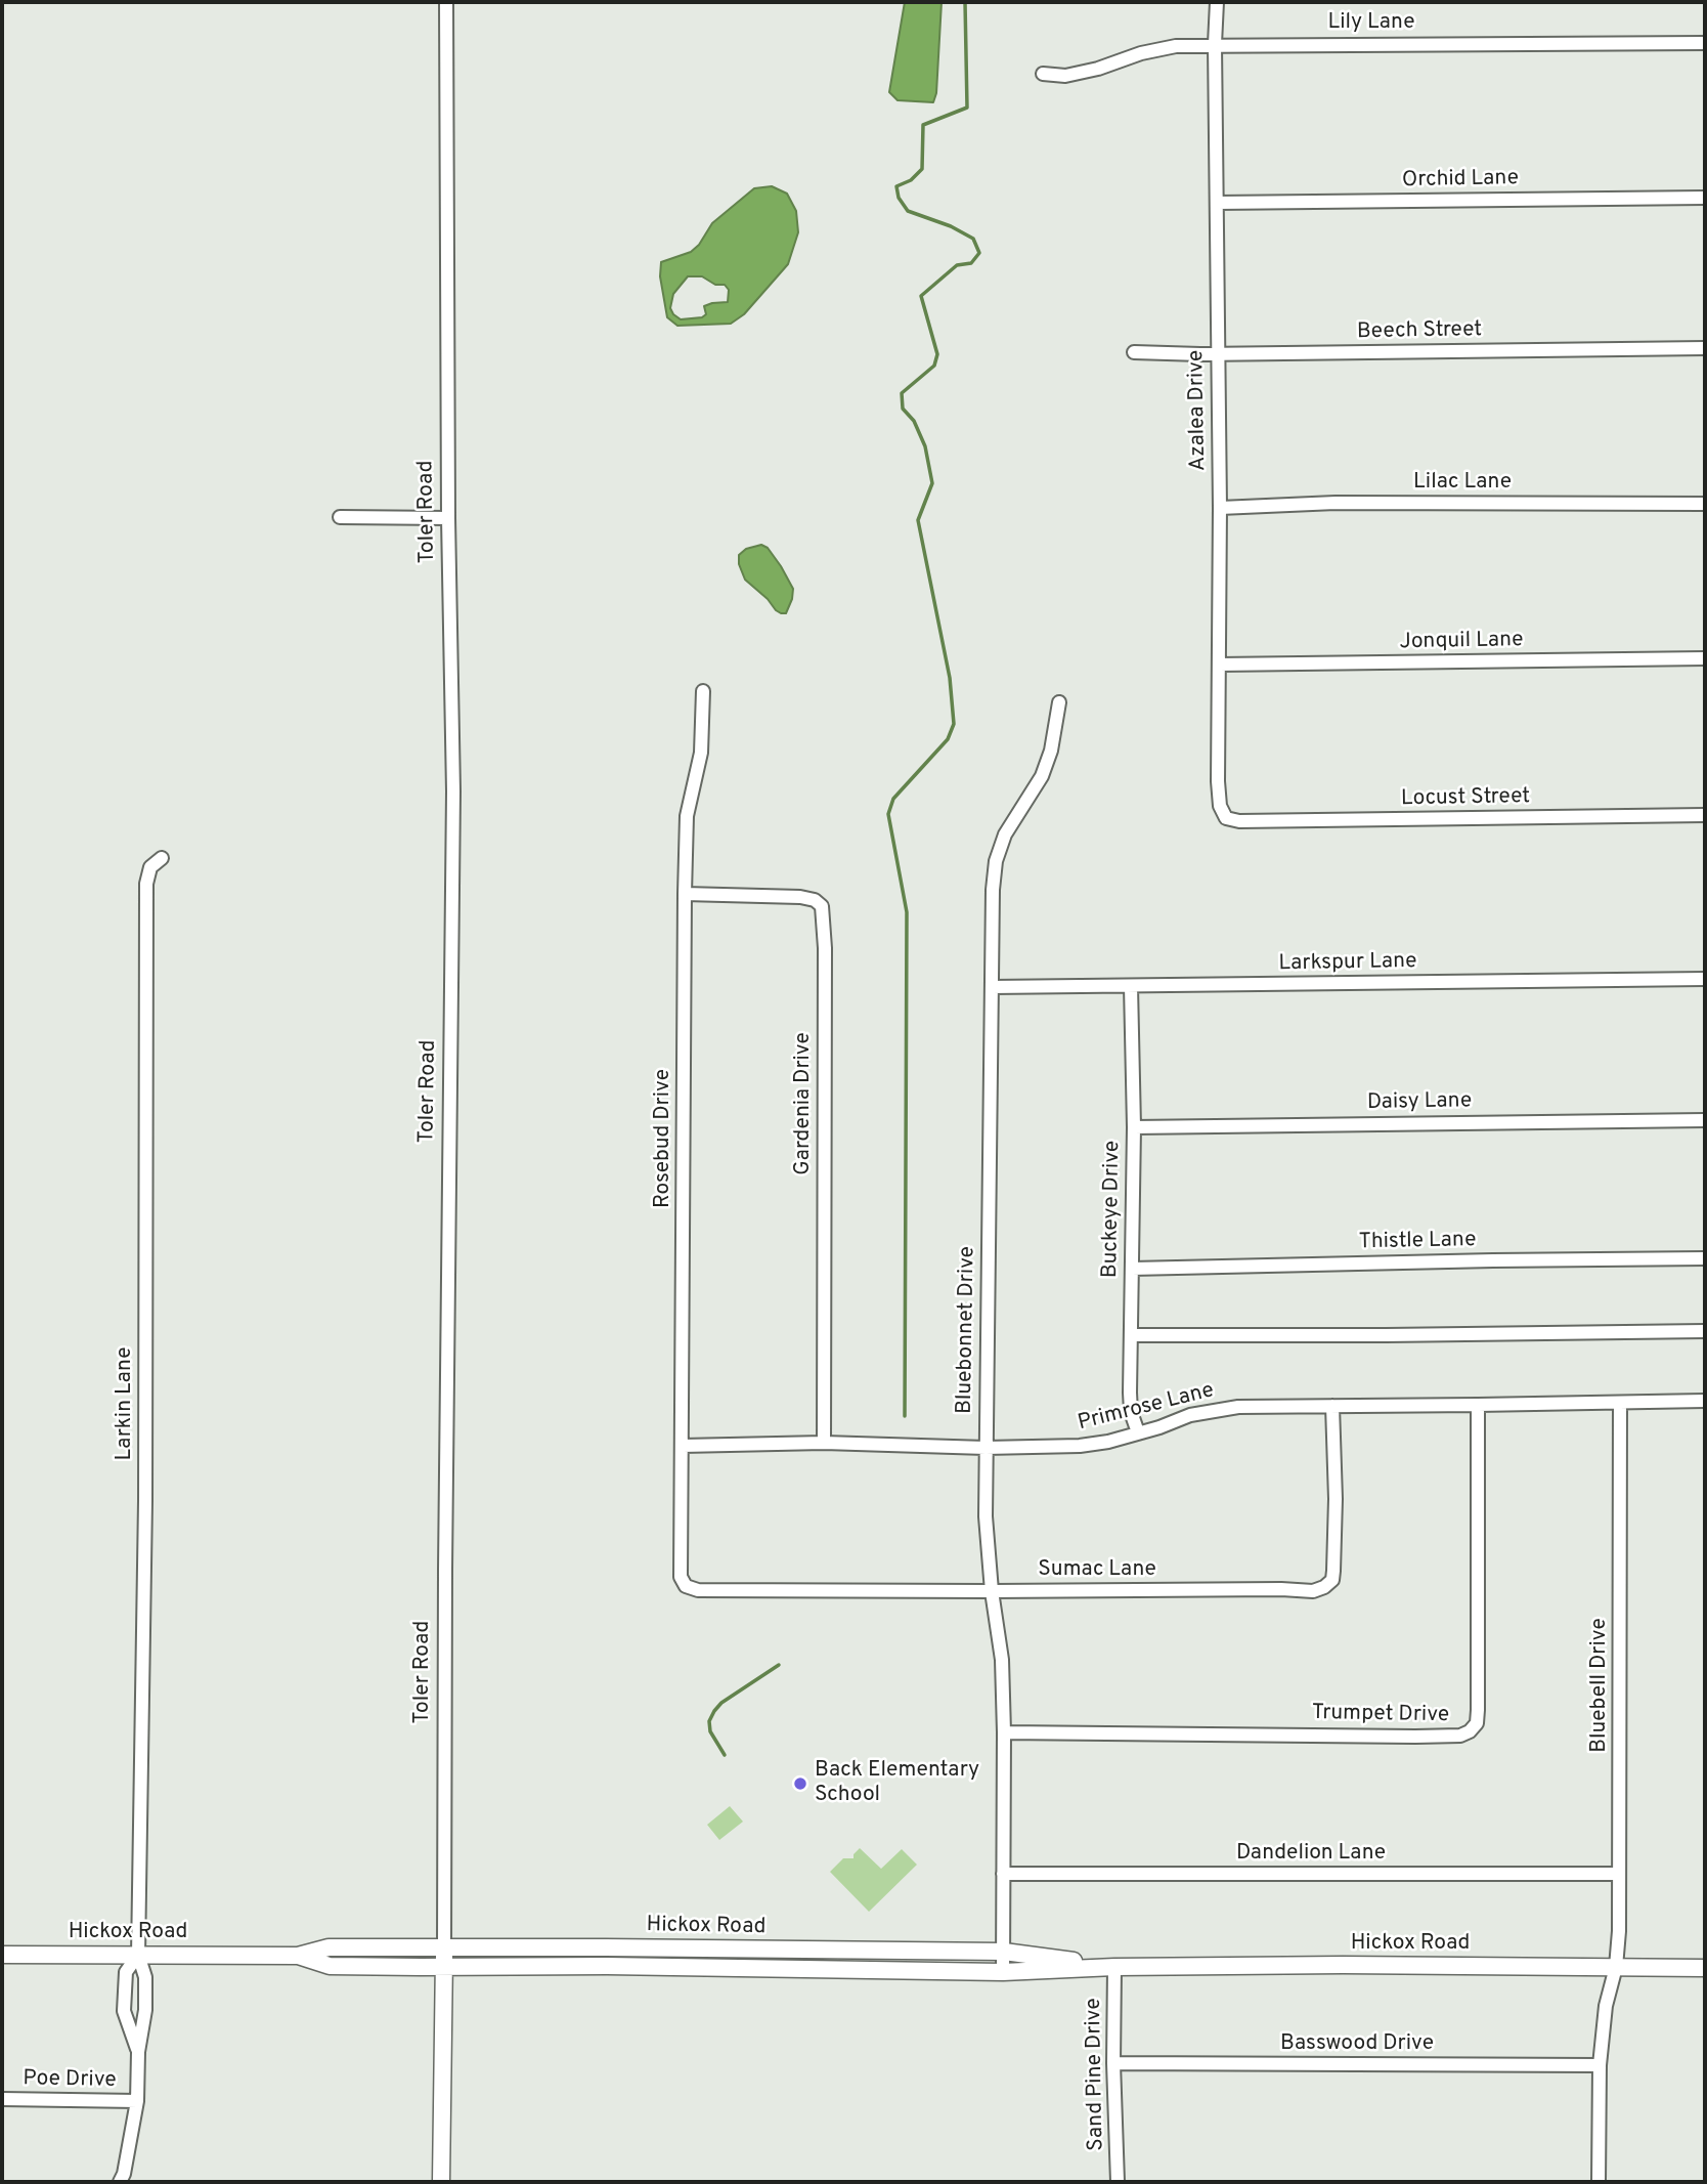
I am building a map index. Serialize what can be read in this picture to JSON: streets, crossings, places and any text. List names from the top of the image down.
{
  "streets": {
    "street": [
      "Lily Lane",
      "Orchid Lane",
      "Beech Street",
      "Azalea Drive",
      "Lilac Lane",
      "Toler Road",
      "Jonquil Lane",
      "Locust Street",
      "Larkspur Lane",
      "Daisy Lane",
      "Gardenia Drive",
      "Rosebud Drive",
      "Buckeye Drive",
      "Thistle Lane",
      "Bluebonnet Drive",
      "Larkin Lane",
      "Primrose Lane",
      "Sumac Lane",
      "Bluebell Drive",
      "Trumpet Drive",
      "Dandelion Lane",
      "Hickox Road",
      "Basswood Drive",
      "Sand Pine Drive",
      "Poe Drive"
    ]
  },
  "crossings": [
    ["Lily Lane", "Azalea Drive"],
    ["Orchid Lane", "Azalea Drive"],
    ["Beech Street", "Azalea Drive"],
    ["Azalea Drive", "Lilac Lane"],
    ["Azalea Drive", "Jonquil Lane"],
    ["Azalea Drive", "Locust Street"],
    ["Toler Road", "Hickox Road"],
    ["Larkspur Lane", "Buckeye Drive"],
    ["Larkspur Lane", "Bluebonnet Drive"],
    ["Daisy Lane", "Buckeye Drive"],
    ["Gardenia Drive", "Rosebud Drive"],
    ["Gardenia Drive", "Primrose Lane"],
    ["Rosebud Drive", "Primrose Lane"],
    ["Rosebud Drive", "Sumac Lane"],
    ["Buckeye Drive", "Thistle Lane"],
    ["Buckeye Drive", "Primrose Lane"],
    ["Bluebonnet Drive", "Primrose Lane"],
    ["Bluebonnet Drive", "Sumac Lane"],
    ["Bluebonnet Drive", "Trumpet Drive"],
    ["Bluebonnet Drive", "Dandelion Lane"],
    ["Bluebonnet Drive", "Hickox Road"],
    ["Larkin Lane", "Hickox Road"],
    ["Primrose Lane", "Sumac Lane"],
    ["Primrose Lane", "Bluebell Drive"],
    ["Primrose Lane", "Trumpet Drive"],
    ["Bluebell Drive", "Dandelion Lane"],
    ["Bluebell Drive", "Hickox Road"],
    ["Bluebell Drive", "Basswood Drive"],
    ["Hickox Road", "Sand Pine Drive"],
    ["Basswood Drive", "Sand Pine Drive"]
  ],
  "places": ["Back Elementary School"]
}
